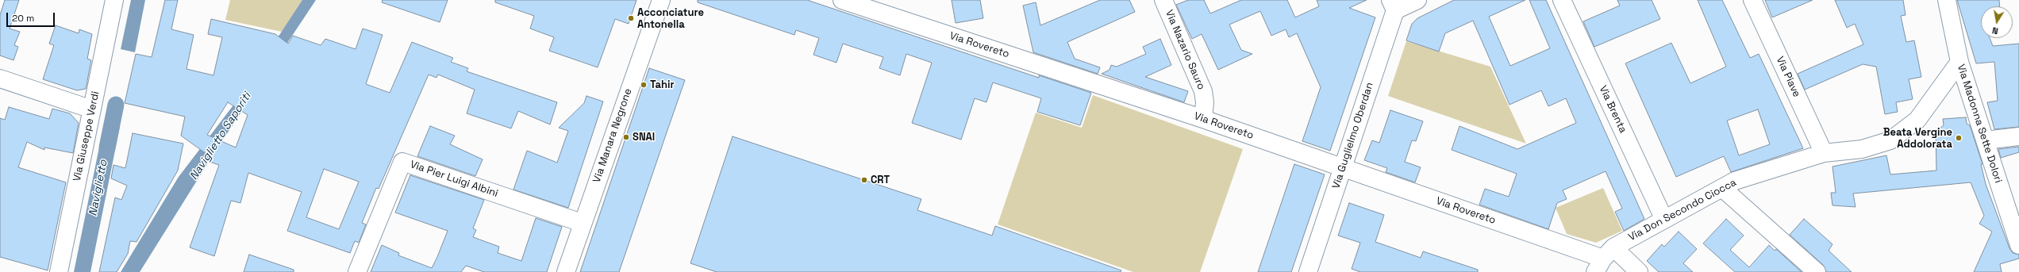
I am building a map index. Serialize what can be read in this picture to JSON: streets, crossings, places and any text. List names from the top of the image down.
{
  "streets": {
    "street": [
      "Via Rovereto",
      "Via Nazario Sauro",
      "Via Piave",
      "Via Brenta",
      "Via Madonna Sette Dolori",
      "Via Manara Negrone",
      "Via Guglielmo Oberdan",
      "Via Giuseppe Verdi",
      "Via Pier Luigi Albini",
      "Via Don Secondo Ciocca"
    ]
  },
  "crossings": [
    ["Via Rovereto", "Via Nazario Sauro"],
    ["Via Rovereto", "Via Guglielmo Oberdan"],
    ["Via Rovereto", "Via Don Secondo Ciocca"],
    ["Via Piave", "Via Don Secondo Ciocca"],
    ["Via Brenta", "Via Don Secondo Ciocca"],
    ["Via Madonna Sette Dolori", "Via Don Secondo Ciocca"],
    ["Via Manara Negrone", "Via Pier Luigi Albini"]
  ],
  "water": ["Naviglietto Saporiti", "Naviglietto"],
  "places": [
    "Acconciature Antonella",
    "Tahir",
    "SNAI",
    "Beata Vergine Addolorata",
    "CRT"
  ],
  "scale_bar": "20 m",
  "north": "bottom"
}
